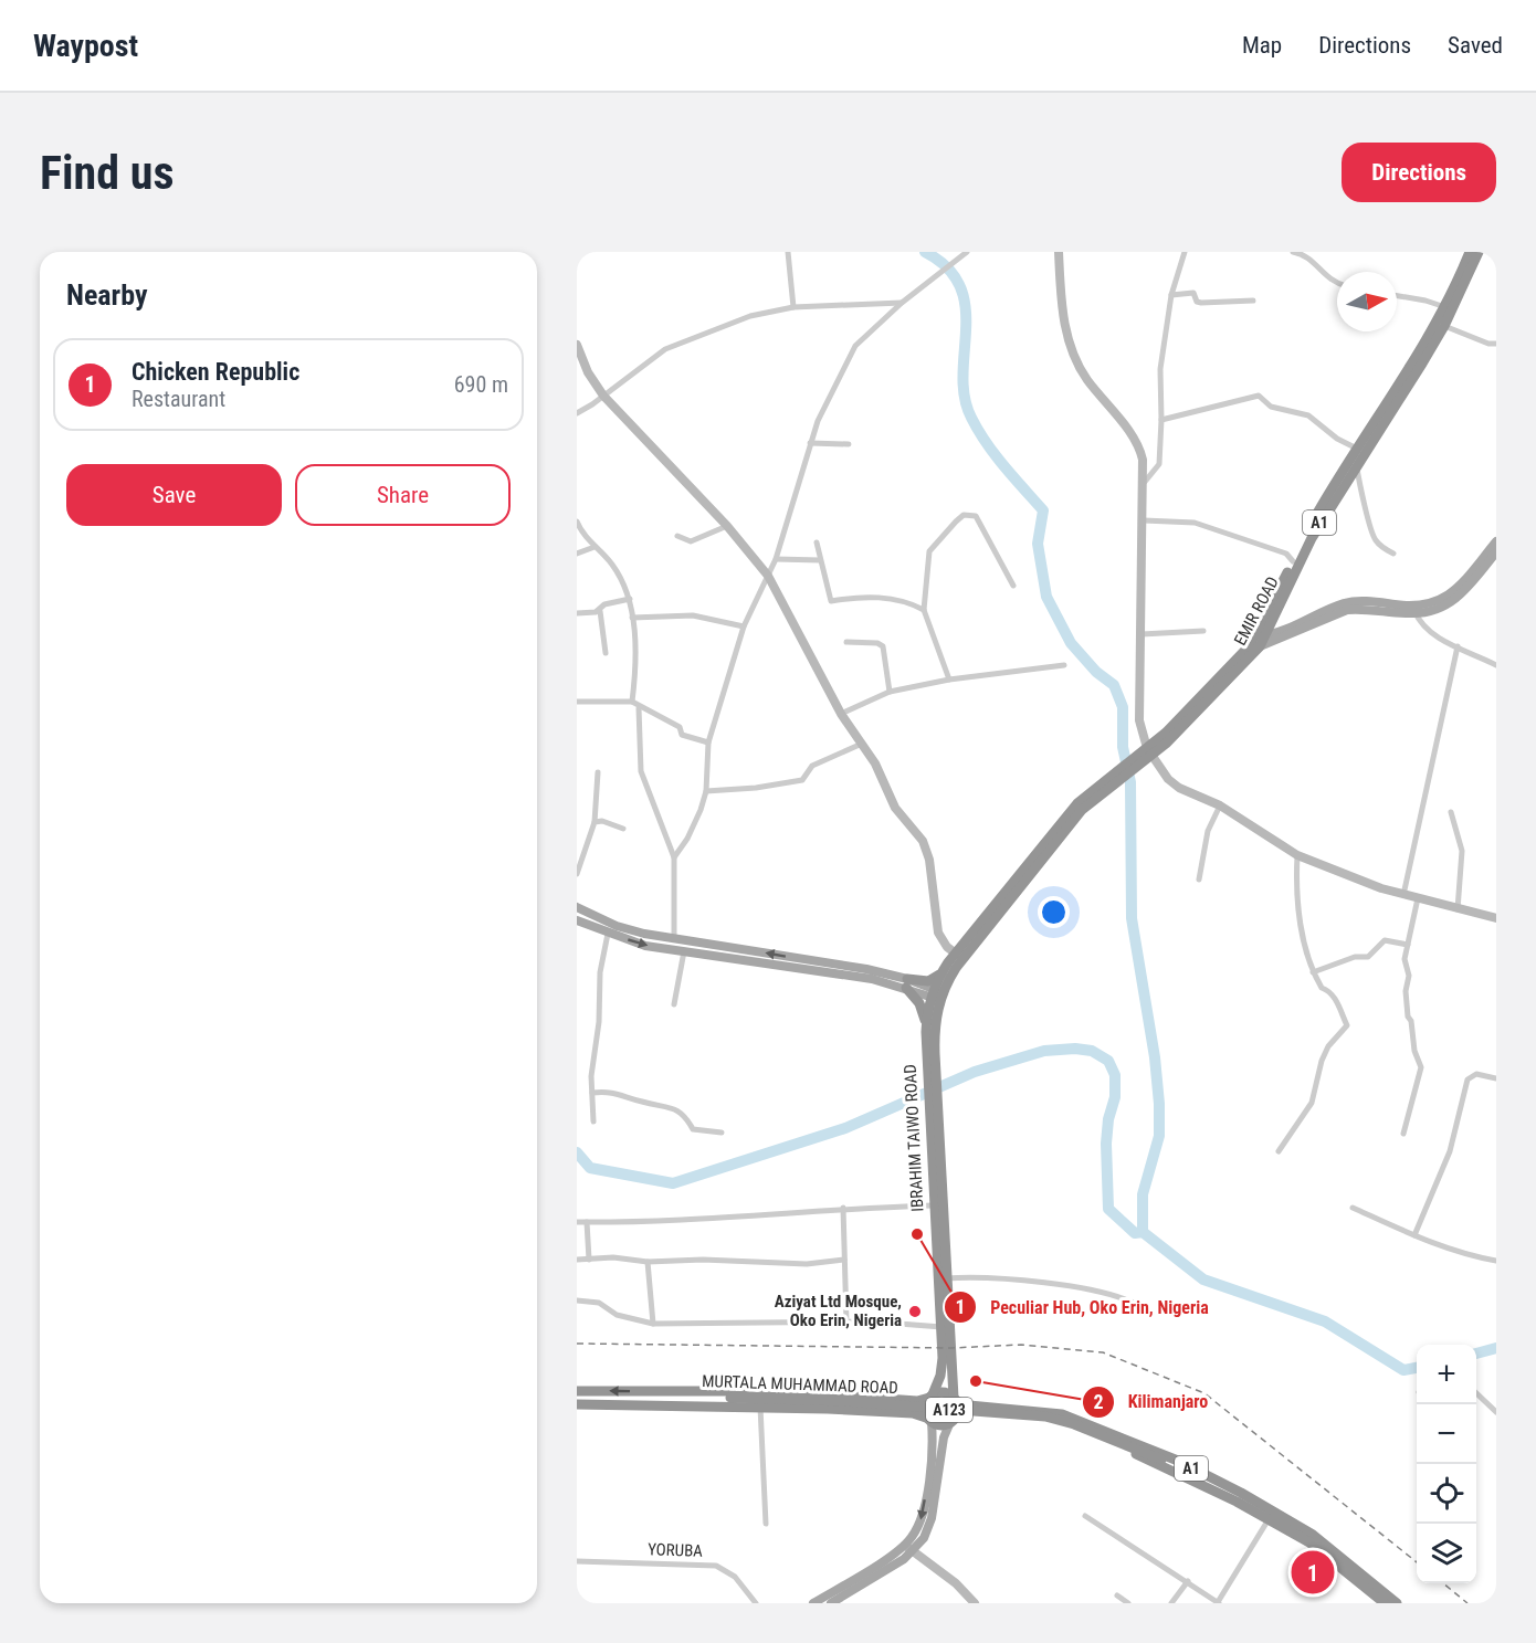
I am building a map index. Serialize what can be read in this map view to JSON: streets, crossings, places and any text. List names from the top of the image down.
{
  "streets": {
    "highway": [
      "A1",
      "EMIR ROAD",
      "IBRAHIM TAIWO ROAD",
      "MURTALA MUHAMMAD ROAD",
      "A123"
    ],
    "street": ["YORUBA"]
  },
  "crossings": [
    ["A1", "IBRAHIM TAIWO ROAD"],
    ["A1", "MURTALA MUHAMMAD ROAD"],
    ["EMIR ROAD", "IBRAHIM TAIWO ROAD"],
    ["IBRAHIM TAIWO ROAD", "MURTALA MUHAMMAD ROAD"]
  ],
  "places": ["Peculiar Hub, Oko Erin, Nigeria", "Aziyat Ltd Mosque, Oko Erin, Nigeria", "Kilimanjaro"],
  "north": "right",
  "page": {
    "header": "Waypost",
    "nav": ["Map", "Directions", "Saved"],
    "buttons": [
      "Directions",
      ["Save", "Share"]
    ],
    "title": "Find us",
    "heading": "Nearby",
    "list": [
      {
        "mark": "1",
        "name": "Chicken Republic",
        "note": "Restaurant",
        "value": "690 m"
      }
    ],
    "map_buttons": ["+", "−"],
    "pins": "1"
  }
}
